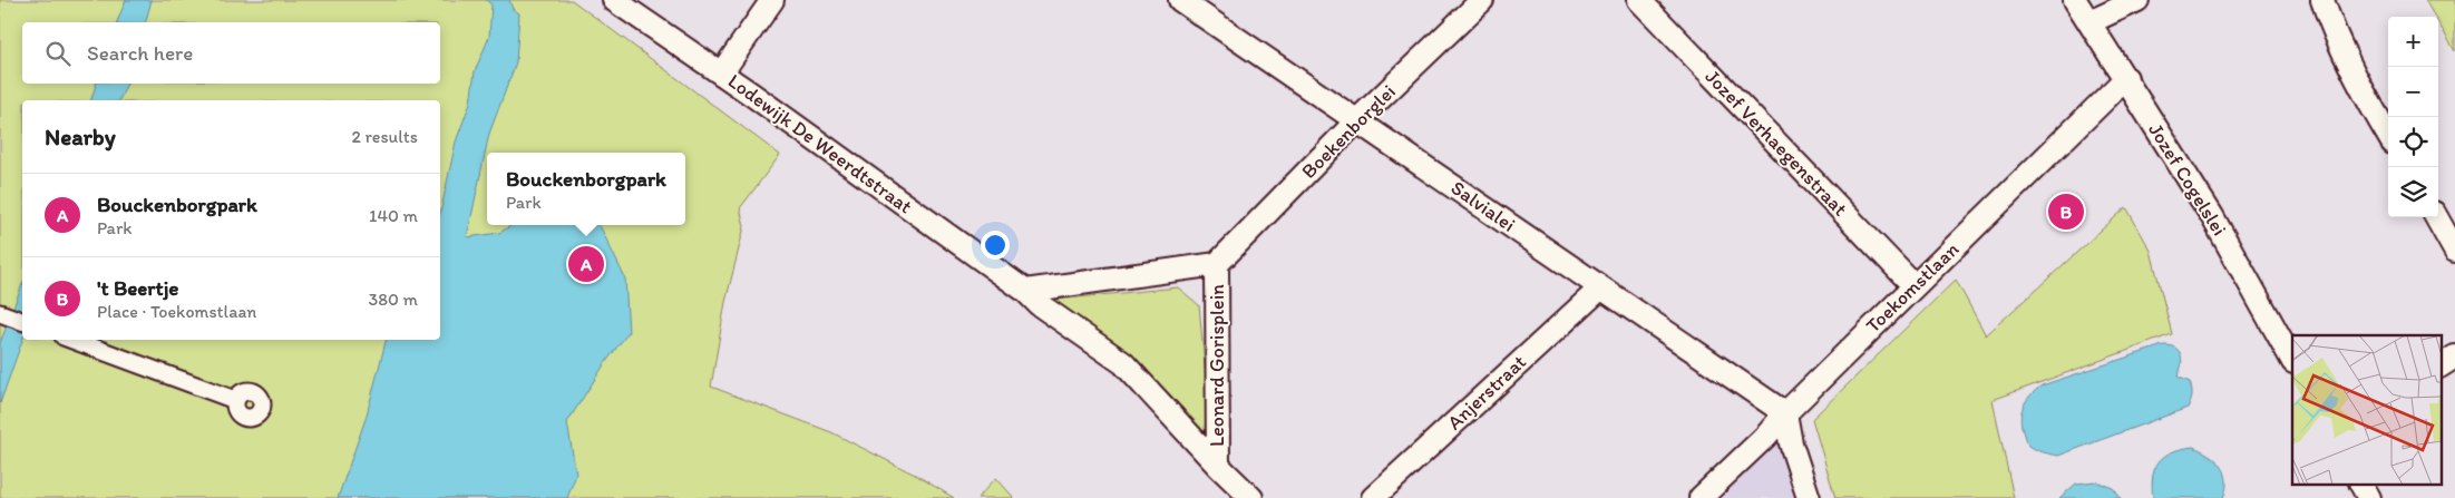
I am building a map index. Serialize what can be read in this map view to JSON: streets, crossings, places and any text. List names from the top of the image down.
{
  "streets": {
    "street": [
      "Boekenborglei",
      "Jozef Verhaegenstraat",
      "Lodewijk De Weerdtstraat",
      "Jozef Cogelslei",
      "Salvialei",
      "Toekomstlaan",
      "Leonard Gorisplein",
      "Anjerstraat"
    ]
  },
  "crossings": [
    ["Boekenborglei", "Salvialei"],
    ["Boekenborglei", "Leonard Gorisplein"],
    ["Jozef Verhaegenstraat", "Toekomstlaan"],
    ["Lodewijk De Weerdtstraat", "Leonard Gorisplein"],
    ["Jozef Cogelslei", "Toekomstlaan"],
    ["Salvialei", "Toekomstlaan"],
    ["Salvialei", "Anjerstraat"]
  ],
  "page": {
    "map_buttons": ["+", "−"],
    "search": "Search here",
    "heading": ["Nearby", "2 results"],
    "popup": ["Bouckenborgpark", "Park"],
    "list": [
      {
        "mark": "A",
        "name": "Bouckenborgpark",
        "note": "Park",
        "value": "140 m"
      },
      {
        "mark": "B",
        "name": "'t Beertje",
        "note": "Place · Toekomstlaan",
        "value": "380 m"
      }
    ],
    "pins": ["B", "A"]
  }
}
